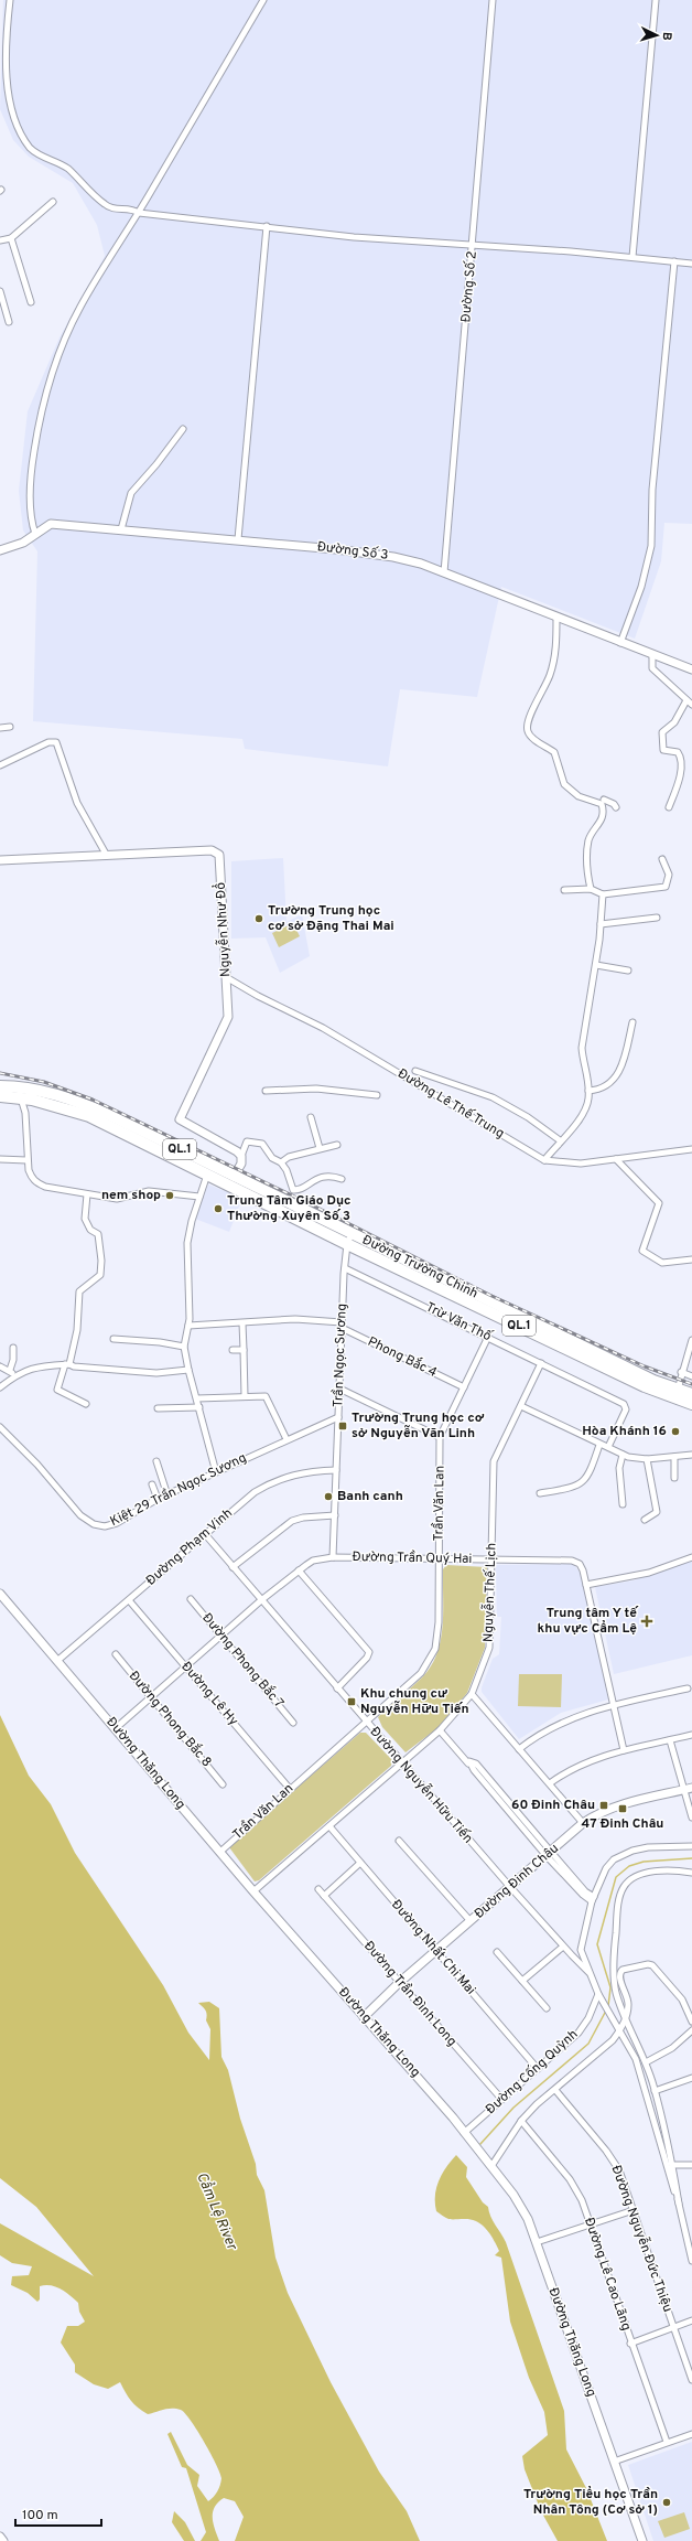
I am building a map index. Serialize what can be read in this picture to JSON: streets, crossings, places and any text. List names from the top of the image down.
{
  "streets": {
    "highway": ["QL.1", "Đường Trường Chinh"],
    "street": [
      "Đường Số 2",
      "Đường Số 3",
      "Nguyễn Như Đổ",
      "Đường Lê Thế Trung",
      "Trừ Văn Thố",
      "Trần Ngọc Sương",
      "Phong Bắc 4",
      "Kiệt 29 Trần Ngọc Sương",
      "Trần Văn Lan",
      "Đường Phạm Vinh",
      "Đường Trần Quý Hai",
      "Nguyễn Thế Lịch",
      "Đường Phong Bắc 7",
      "Đường Lê Hy",
      "Đường Phong Bắc 8",
      "Đường Thăng Long",
      "Đường Nguyễn Hữu Tiến",
      "Đường Đinh Châu",
      "Đường Nhất Chi Mai",
      "Đường Trần Đình Long",
      "Đường Cống Quỳnh",
      "Đường Nguyễn Đức Thiệu",
      "Đường Lê Cao Lãng"
    ]
  },
  "crossings": [
    ["Đường Số 2", "Đường Số 3"],
    ["Nguyễn Như Đổ", "Đường Lê Thế Trung"],
    ["Đường Trường Chinh", "Trần Ngọc Sương"],
    ["Trừ Văn Thố", "Trần Ngọc Sương"],
    ["Trừ Văn Thố", "Trần Văn Lan"],
    ["Trừ Văn Thố", "Nguyễn Thế Lịch"],
    ["Trần Ngọc Sương", "Phong Bắc 4"],
    ["Trần Ngọc Sương", "Kiệt 29 Trần Ngọc Sương"],
    ["Trần Ngọc Sương", "Đường Phạm Vinh"],
    ["Trần Ngọc Sương", "Đường Trần Quý Hai"],
    ["Phong Bắc 4", "Trần Văn Lan"],
    ["Trần Văn Lan", "Đường Trần Quý Hai"],
    ["Trần Văn Lan", "Đường Lê Hy"],
    ["Trần Văn Lan", "Đường Thăng Long"],
    ["Trần Văn Lan", "Đường Nguyễn Hữu Tiến"],
    ["Đường Phạm Vinh", "Đường Lê Hy"],
    ["Đường Phạm Vinh", "Đường Thăng Long"],
    ["Đường Phạm Vinh", "Đường Nguyễn Hữu Tiến"],
    ["Đường Trần Quý Hai", "Nguyễn Thế Lịch"],
    ["Đường Trần Quý Hai", "Đường Phong Bắc 7"],
    ["Đường Trần Quý Hai", "Đường Lê Hy"],
    ["Đường Trần Quý Hai", "Đường Phong Bắc 8"],
    ["Đường Trần Quý Hai", "Đường Thăng Long"],
    ["Đường Trần Quý Hai", "Đường Nguyễn Hữu Tiến"],
    ["Nguyễn Thế Lịch", "Đường Thăng Long"],
    ["Nguyễn Thế Lịch", "Đường Nguyễn Hữu Tiến"],
    ["Nguyễn Thế Lịch", "Đường Nhất Chi Mai"],
    ["Đường Thăng Long", "Đường Đinh Châu"],
    ["Đường Thăng Long", "Đường Cống Quỳnh"],
    ["Đường Nguyễn Hữu Tiến", "Đường Đinh Châu"],
    ["Đường Đinh Châu", "Đường Nhất Chi Mai"],
    ["Đường Đinh Châu", "Đường Trần Đình Long"],
    ["Đường Nhất Chi Mai", "Đường Cống Quỳnh"],
    ["Đường Trần Đình Long", "Đường Cống Quỳnh"]
  ],
  "water": ["Cẩm Lệ River"],
  "places": {
    "other": [
      "Trường Trung học cơ sở Đặng Thai Mai",
      "nem shop",
      "Trung Tâm Giáo Dục Thường Xuyên Số 3",
      "Hòa Khánh 16",
      "Banh canh",
      "Trường Tiểu học Trần Nhân Tông (Cơ sở 1)"
    ],
    "transit": [
      "Trường Trung học cơ sở Nguyễn Văn Linh",
      "Khu chung cư Nguyễn Hữu Tiến",
      "60 Đinh Châu",
      "47 Đinh Châu"
    ],
    "health": ["Trung tâm Y tế khu vực Cẩm Lệ"]
  },
  "scale_bar": "100 m",
  "north": "right"
}
